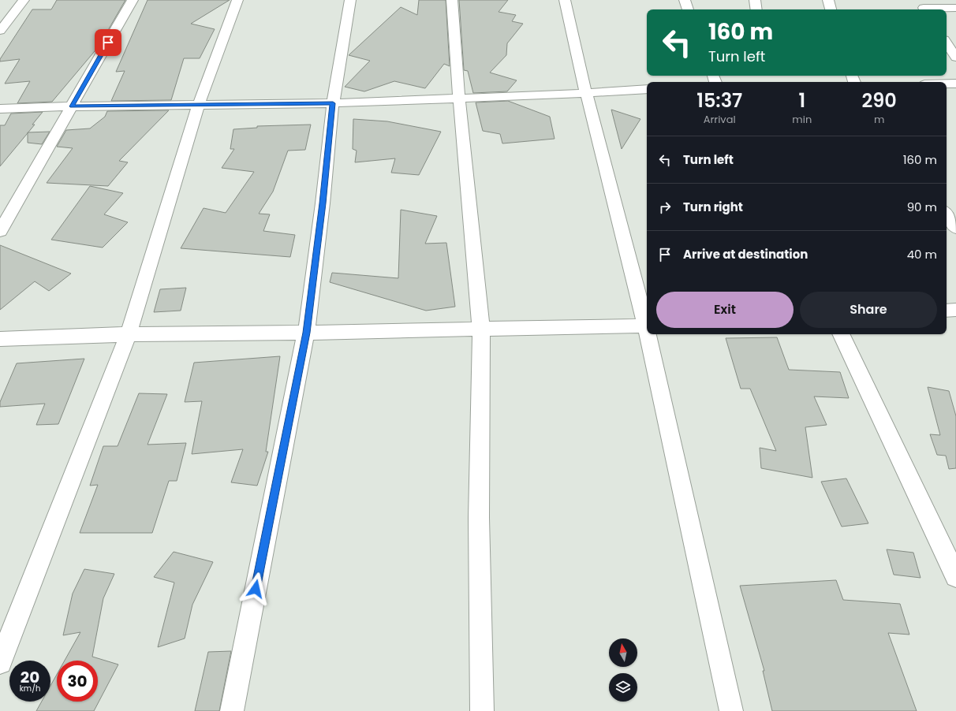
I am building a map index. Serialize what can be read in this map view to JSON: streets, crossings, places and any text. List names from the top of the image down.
{
  "north": "top",
  "page": {
    "turn": ["160 m", "Turn left"],
    "eta": [
      "15:37",
      "Arrival",
      "1",
      "min",
      "290",
      "m"
    ],
    "list": [
      {
        "name": "Turn left",
        "value": "160 m"
      },
      {
        "name": "Turn right",
        "value": "90 m"
      },
      {
        "name": "Arrive at destination",
        "value": "40 m"
      }
    ],
    "buttons": ["Exit", "Share"],
    "speed": "20 km/h",
    "limit": "30"
  }
}
